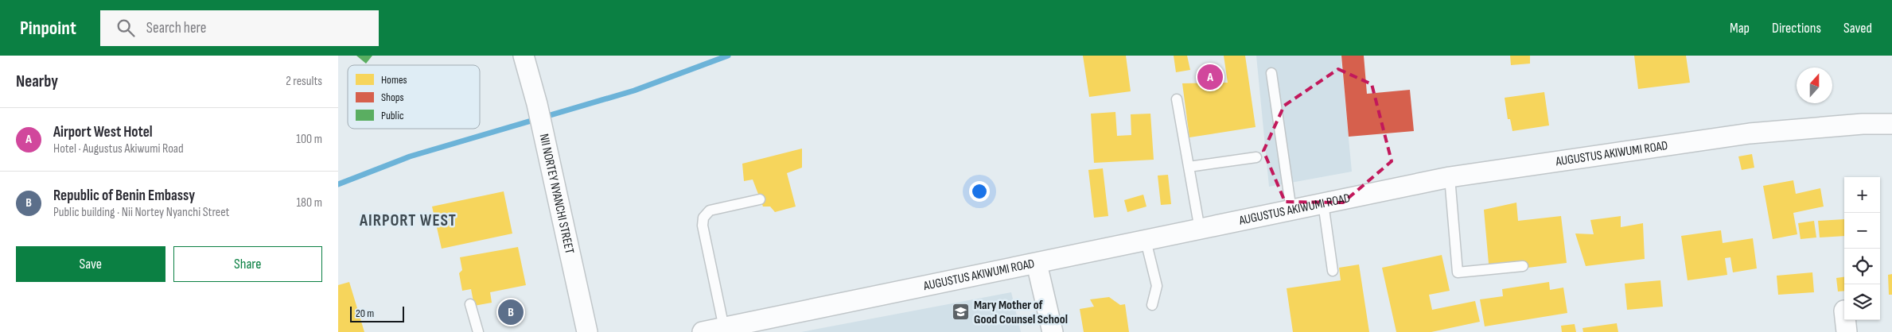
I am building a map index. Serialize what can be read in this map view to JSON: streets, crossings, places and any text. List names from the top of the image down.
{
  "streets": {
    "street": ["AUGUSTUS AKIWUMI ROAD", "NII NORTEY NYANCHI STREET"]
  },
  "districts": ["AIRPORT WEST"],
  "places": {
    "school or university": ["Mary Mother of Good Counsel School"]
  },
  "legend": ["Homes", "Shops", "Public"],
  "scale_bar": "20 m",
  "north": "top",
  "page": {
    "header": "Pinpoint",
    "search": "Search here",
    "nav": ["Map", "Directions", "Saved"],
    "heading": ["Nearby", "2 results"],
    "pins": ["A", "B"],
    "list": [
      {
        "mark": "A",
        "name": "Airport West Hotel",
        "note": "Hotel · Augustus Akiwumi Road",
        "value": "100 m"
      },
      {
        "mark": "B",
        "name": "Republic of Benin Embassy",
        "note": "Public building · Nii Nortey Nyanchi Street",
        "value": "180 m"
      }
    ],
    "map_buttons": ["+", "−"],
    "buttons": ["Save", "Share"],
    "scale": "20 m"
  }
}
